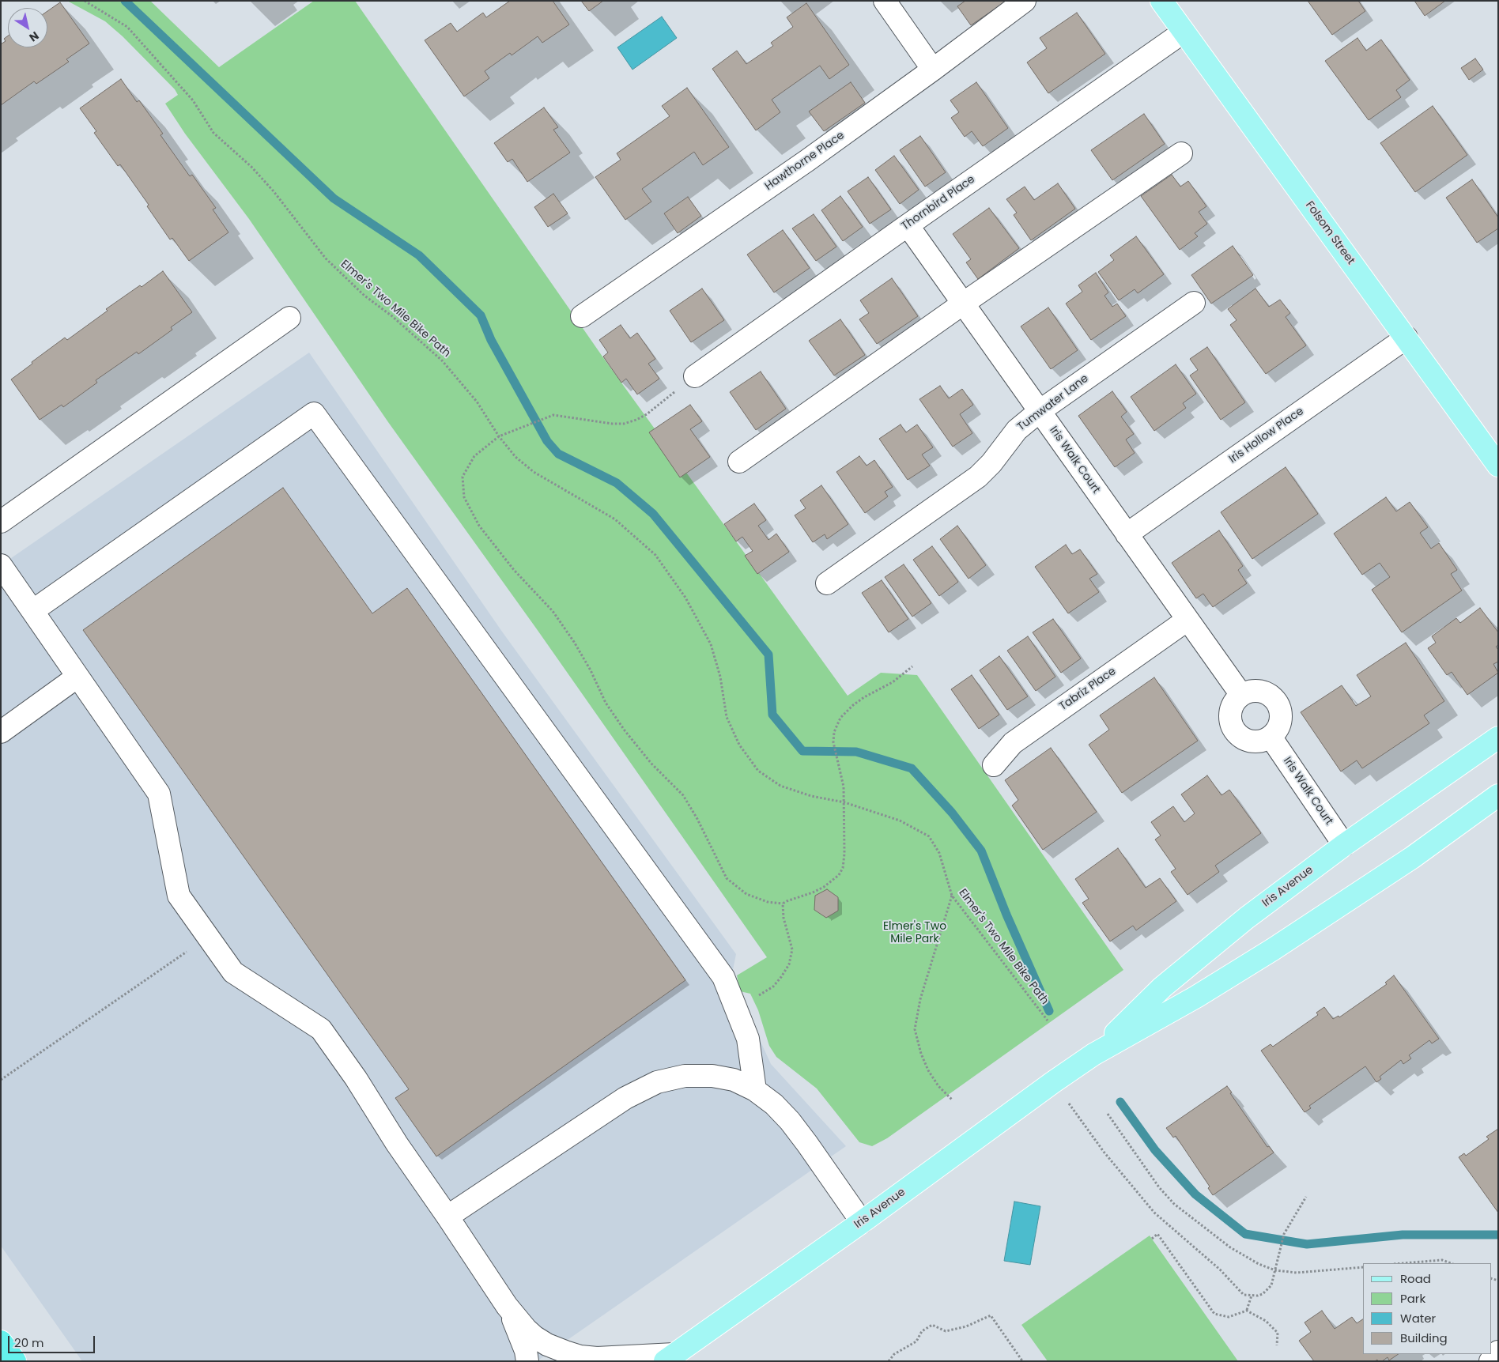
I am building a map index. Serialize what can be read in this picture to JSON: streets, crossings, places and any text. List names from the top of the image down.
{
  "streets": {
    "main road": ["Folsom Street", "Iris Avenue"],
    "street": [
      "Hawthorne Place",
      "Thornbird Place",
      "Tumwater Lane",
      "Iris Hollow Place",
      "Iris Walk Court",
      "Tabriz Place"
    ],
    "path": ["Elmer's Two Mile Bike Path"]
  },
  "crossings": [
    ["Thornbird Place", "Folsom Street"],
    ["Thornbird Place", "Iris Walk Court"],
    ["Folsom Street", "Iris Hollow Place"],
    ["Tumwater Lane", "Iris Walk Court"],
    ["Iris Hollow Place", "Iris Walk Court"],
    ["Iris Walk Court", "Tabriz Place"],
    ["Iris Walk Court", "Iris Avenue"]
  ],
  "parks": ["Elmer's Two Mile Park"],
  "legend": [
    "Road",
    "Park",
    "Water",
    "Building"
  ],
  "scale_bar": "20 m",
  "north": "bottom right"
}
